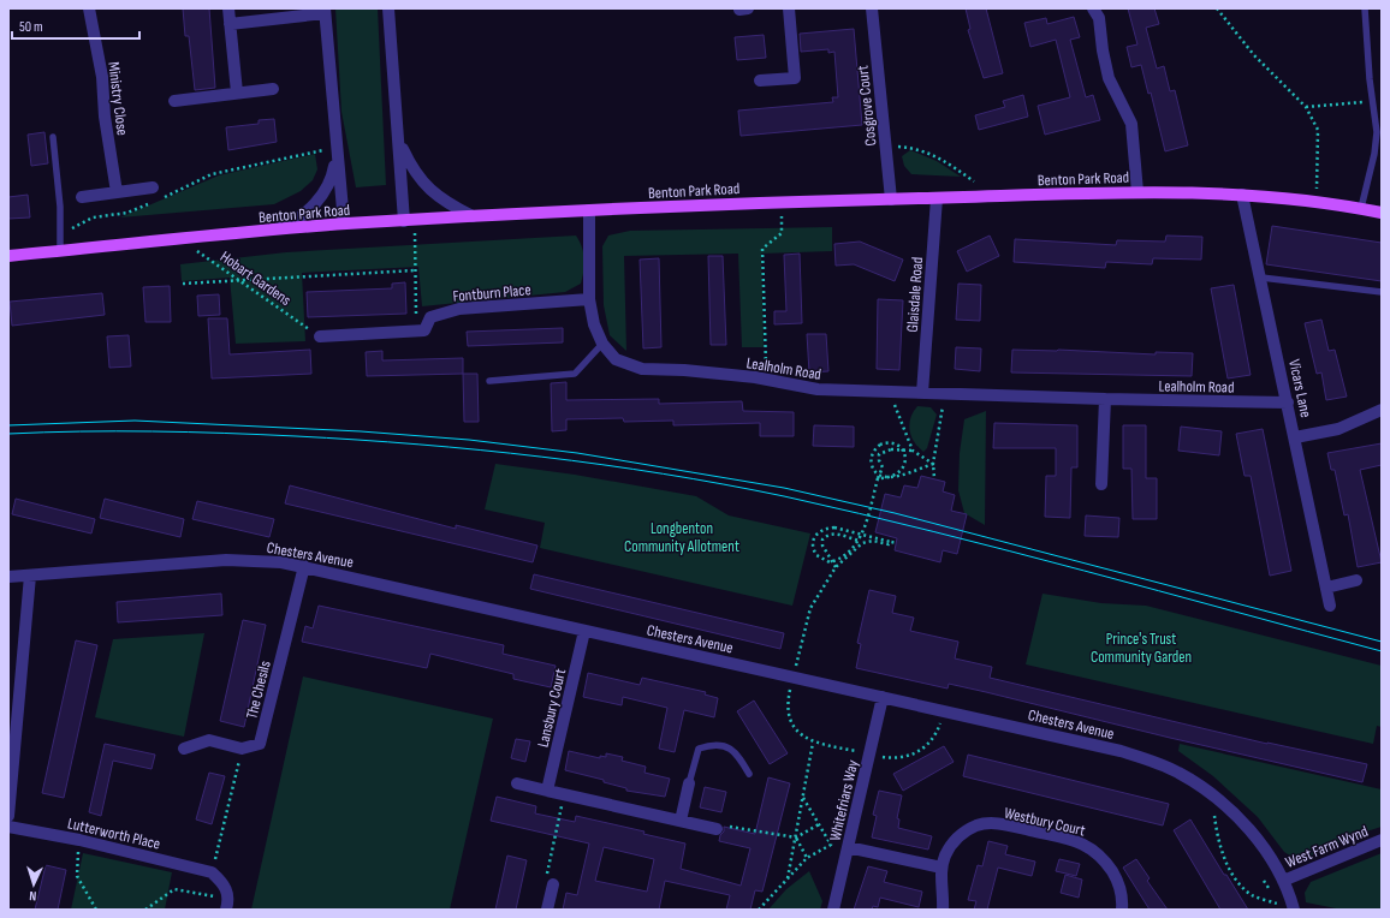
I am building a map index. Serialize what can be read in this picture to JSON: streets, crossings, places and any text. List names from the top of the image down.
{
  "streets": {
    "main road": ["Benton Park Road"],
    "street": [
      "Ministry Close",
      "Cosgrove Court",
      "Fontburn Place",
      "Glaisdale Road",
      "Lealholm Road",
      "Vicars Lane",
      "Chesters Avenue",
      "The Chesils",
      "Lansbury Court",
      "Whitefriars Way",
      "Westbury Court",
      "Lutterworth Place",
      "West Farm Wynd"
    ],
    "path": ["Hobart Gardens"]
  },
  "crossings": [
    ["Cosgrove Court", "Benton Park Road"],
    ["Benton Park Road", "Hobart Gardens"],
    ["Benton Park Road", "Glaisdale Road"],
    ["Benton Park Road", "Lealholm Road"],
    ["Benton Park Road", "Vicars Lane"],
    ["Fontburn Place", "Lealholm Road"],
    ["Glaisdale Road", "Lealholm Road"],
    ["Lealholm Road", "Vicars Lane"],
    ["Chesters Avenue", "The Chesils"],
    ["Chesters Avenue", "Lansbury Court"],
    ["Chesters Avenue", "Whitefriars Way"],
    ["Chesters Avenue", "West Farm Wynd"]
  ],
  "parks": ["Longbenton Community Allotment", "Prince's Trust Community Garden"],
  "scale_bar": "50 m",
  "north": "bottom"
}
